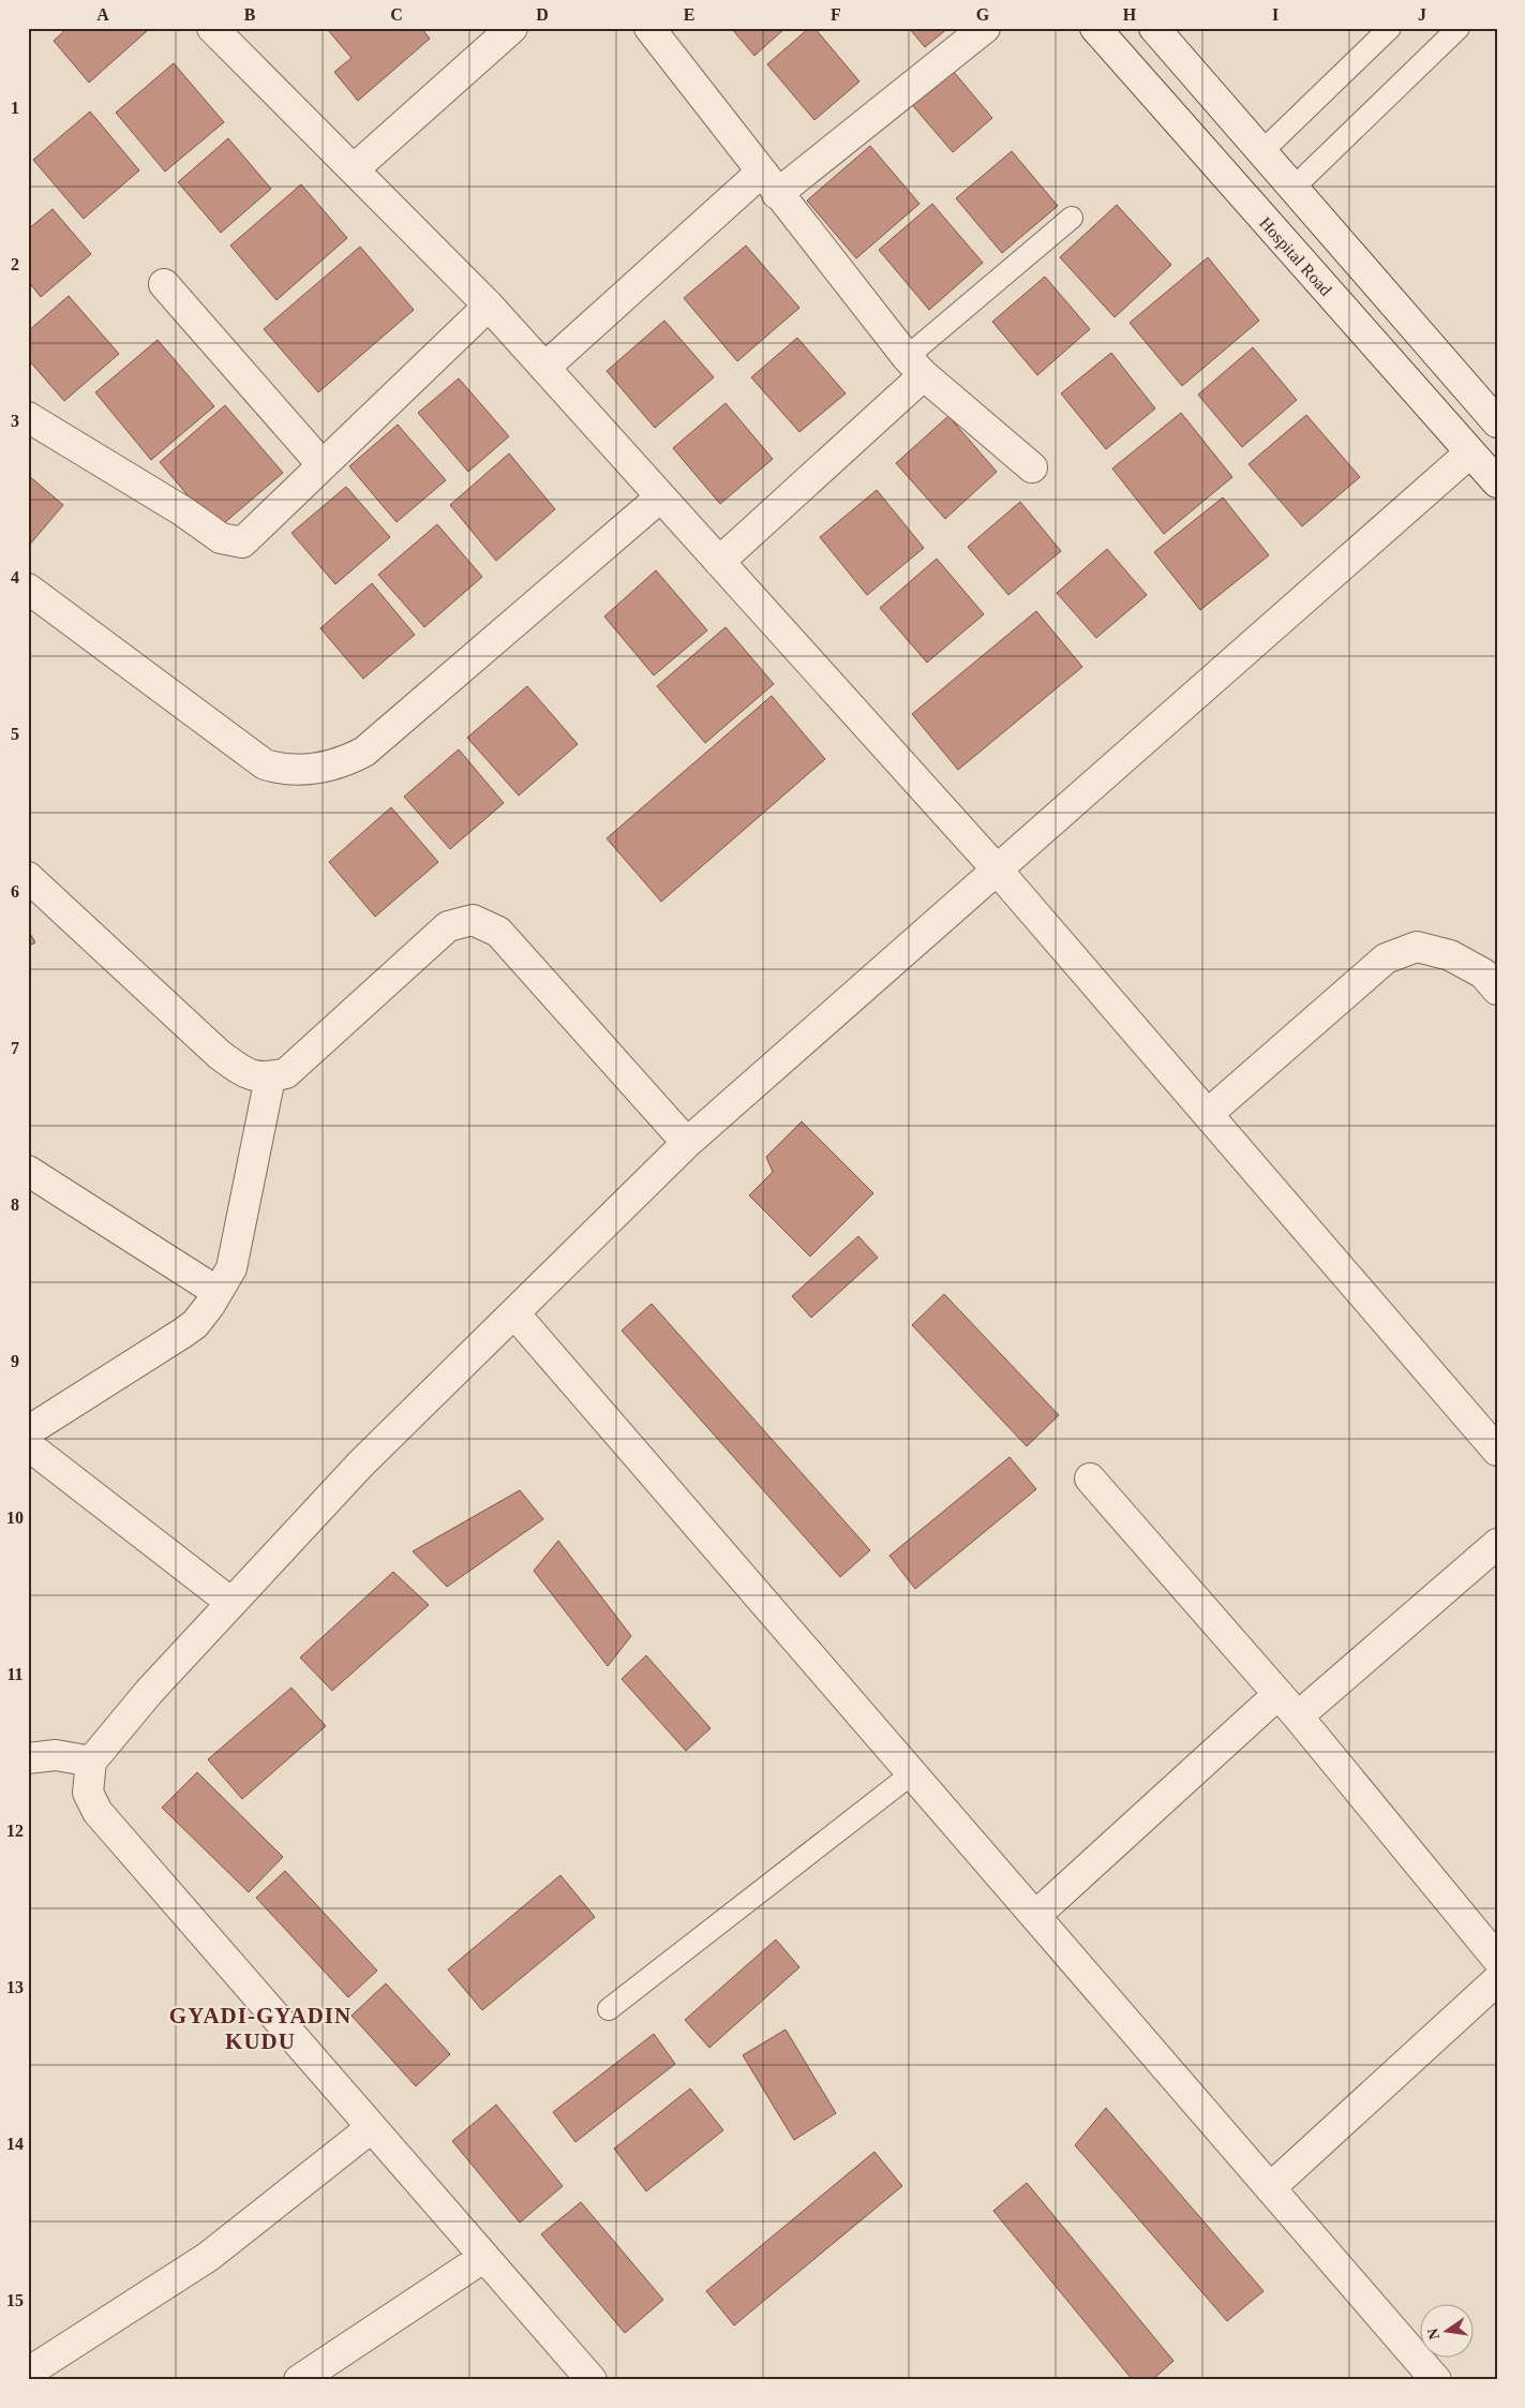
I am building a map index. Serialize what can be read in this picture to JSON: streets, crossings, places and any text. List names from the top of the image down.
{
  "streets": {
    "street": ["Hospital Road"]
  },
  "districts": ["GYADI-GYADIN KUDU"],
  "north": "left",
  "grid": {
    "columns": [
      "A",
      "B",
      "C",
      "D",
      "E",
      "F",
      "G",
      "H",
      "I",
      "J"
    ],
    "rows": [
      "1",
      "2",
      "3",
      "4",
      "5",
      "6",
      "7",
      "8",
      "9",
      "10",
      "11",
      "12",
      "13",
      "14",
      "15"
    ]
  }
}
